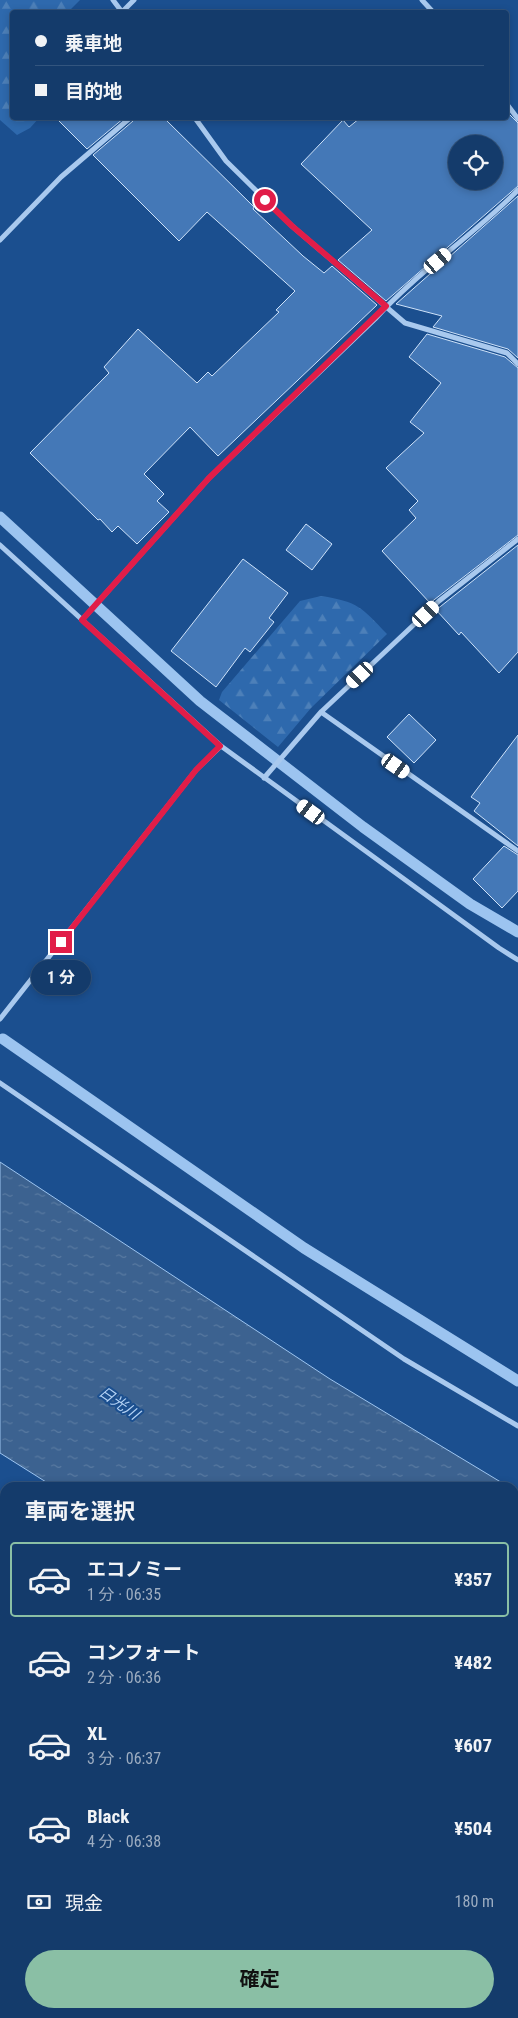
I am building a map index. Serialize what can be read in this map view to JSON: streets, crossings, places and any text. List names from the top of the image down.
{
  "water": ["日光川"],
  "page": {
    "banner": ["乗車地", "目的地"],
    "bubble": "1 分",
    "heading": "車両を選択",
    "list": [
      {
        "name": "エコノミー",
        "note": "1 分 · 06:35",
        "value": "¥357"
      },
      {
        "name": "コンフォート",
        "note": "2 分 · 06:36",
        "value": "¥482"
      },
      {
        "name": "XL",
        "note": "3 分 · 06:37",
        "value": "¥607"
      },
      {
        "name": "Black",
        "note": "4 分 · 06:38",
        "value": "¥504"
      }
    ],
    "pay": ["現金", "180 m"],
    "buttons": "確定"
  }
}
